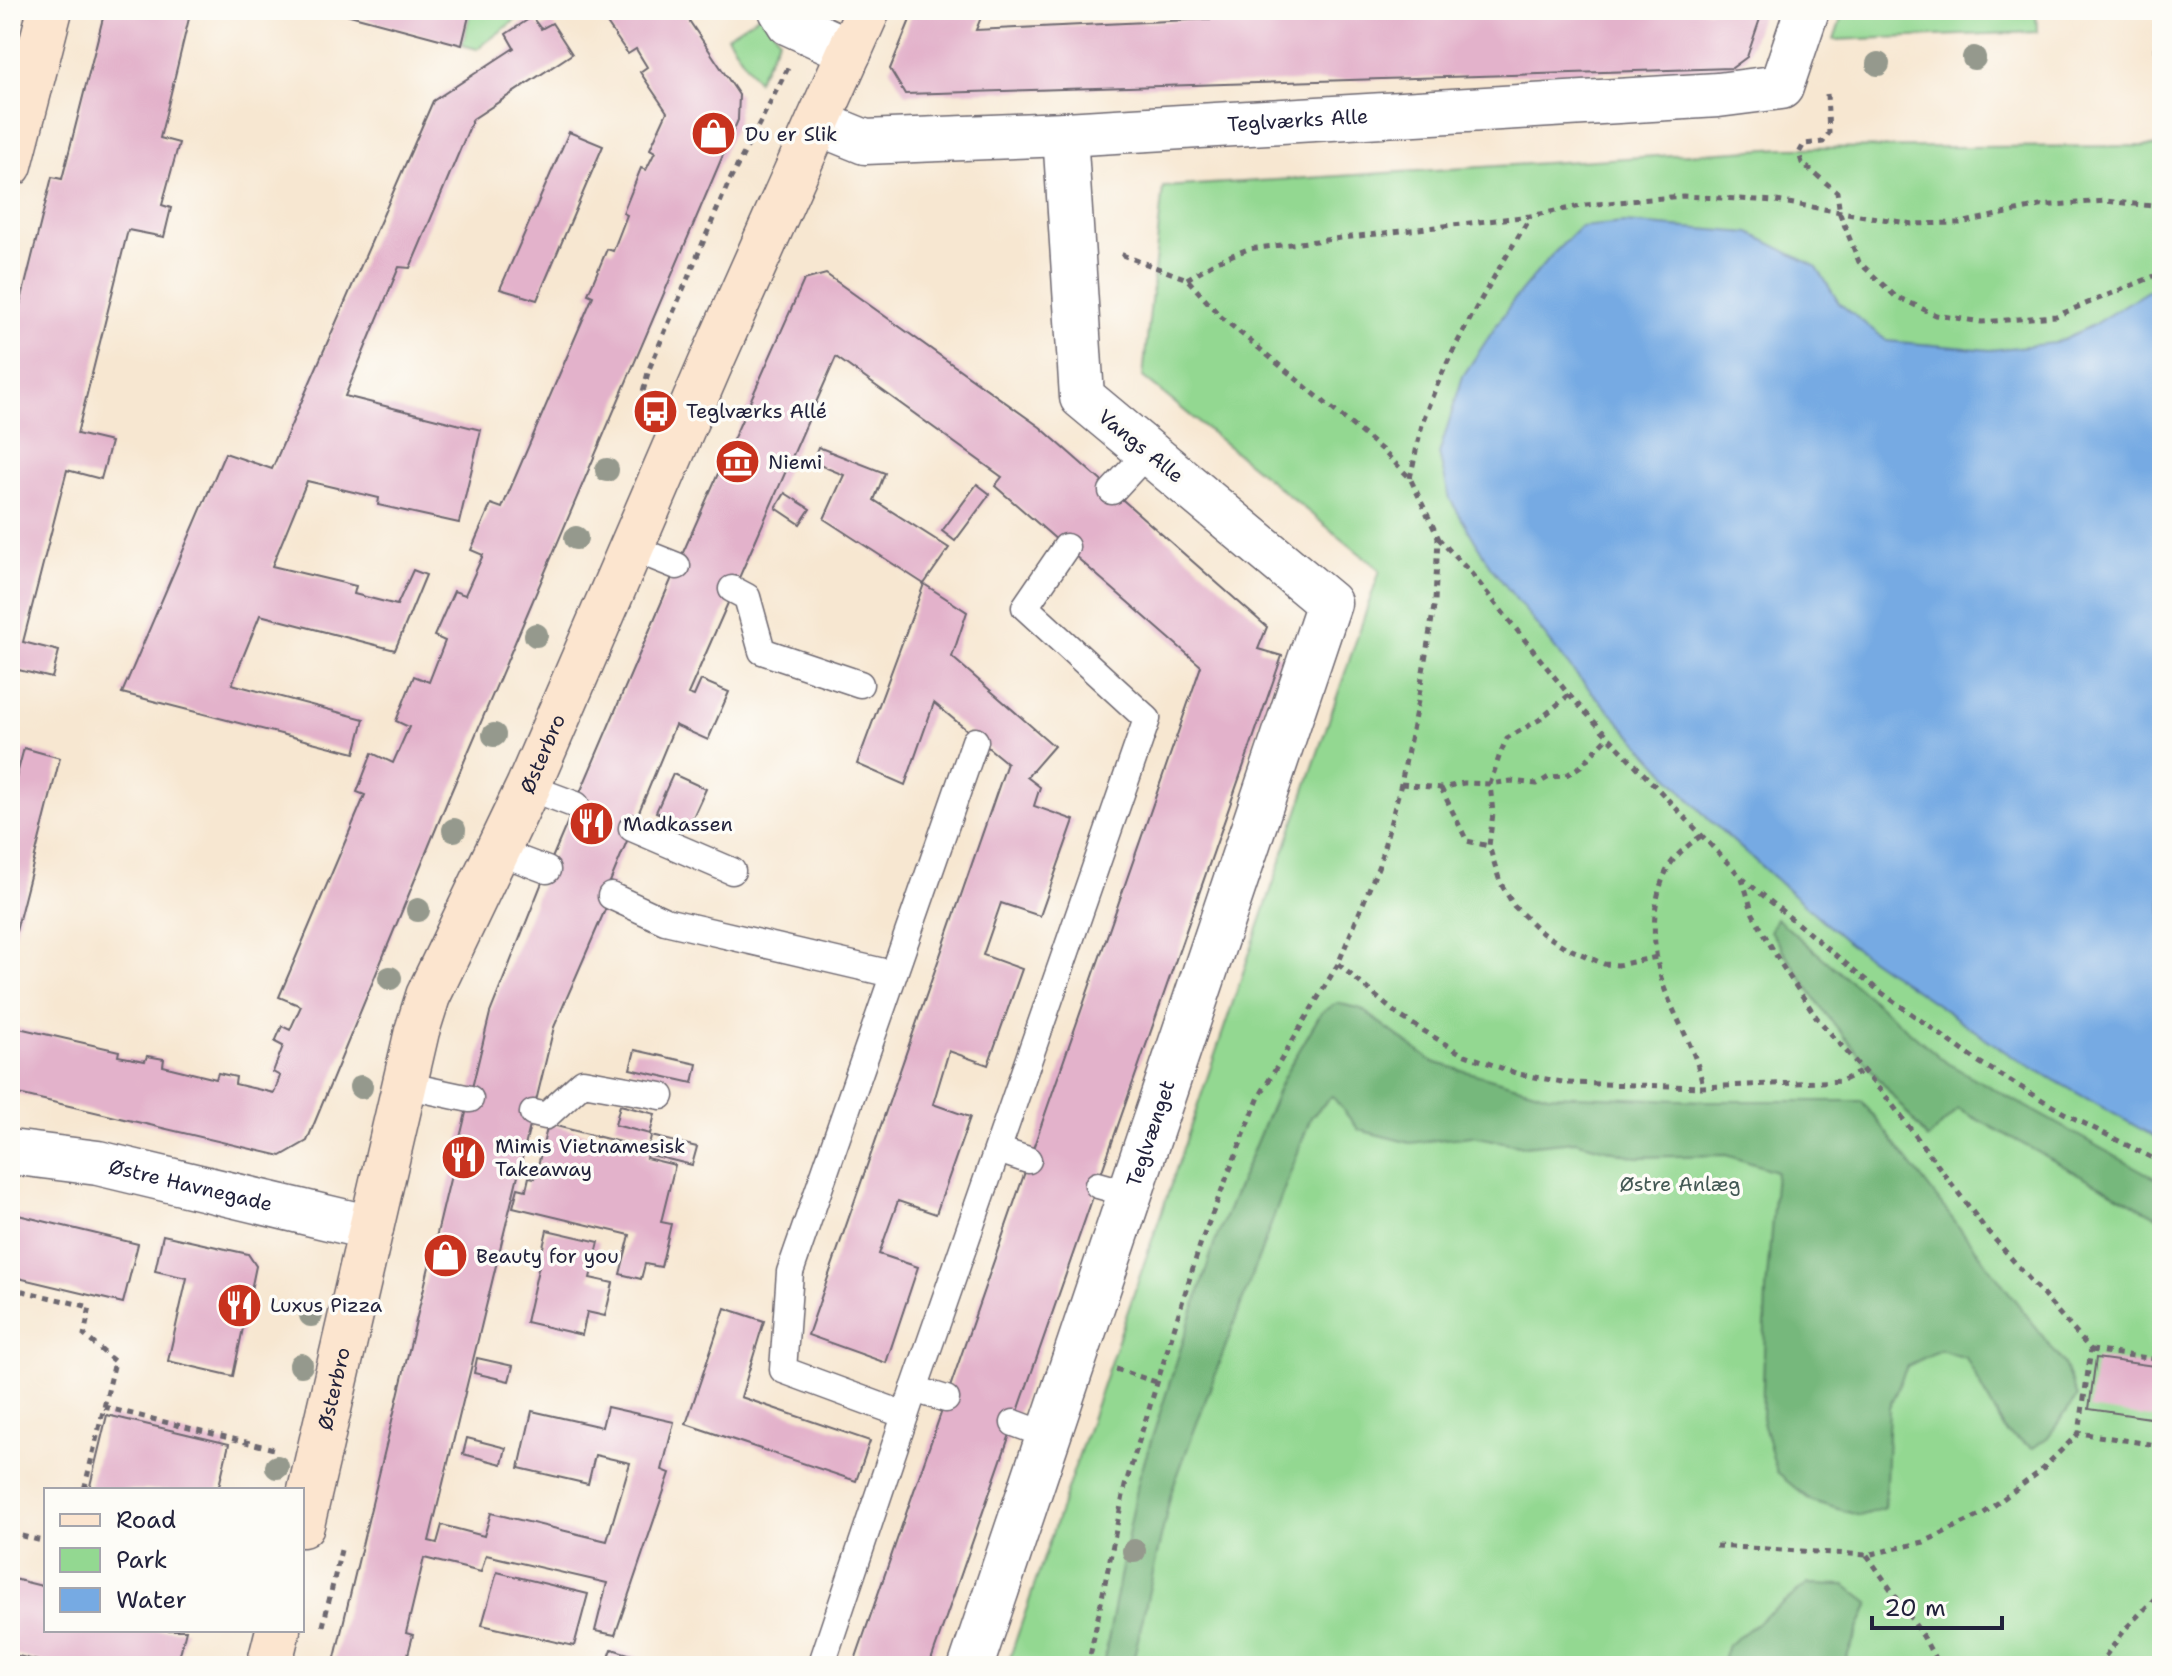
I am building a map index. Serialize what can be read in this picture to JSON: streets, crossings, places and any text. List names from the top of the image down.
{
  "streets": {
    "street": [
      "Teglværks Alle",
      "Vangs Alle",
      "Østerbro",
      "Teglvænget",
      "Østre Havnegade"
    ]
  },
  "crossings": [
    ["Teglværks Alle", "Vangs Alle"],
    ["Teglværks Alle", "Østerbro"],
    ["Vangs Alle", "Teglvænget"],
    ["Østerbro", "Østre Havnegade"]
  ],
  "parks": ["Østre Anlæg"],
  "places": {
    "shop": ["Du er Slik", "Beauty for you"],
    "bus stop": ["Teglværks Allé"],
    "museum": ["Niemi"],
    "restaurant": ["Madkassen", "Mimis Vietnamesisk Takeaway", "Luxus Pizza"]
  },
  "legend": ["Road", "Park", "Water"],
  "scale_bar": "20 m"
}
